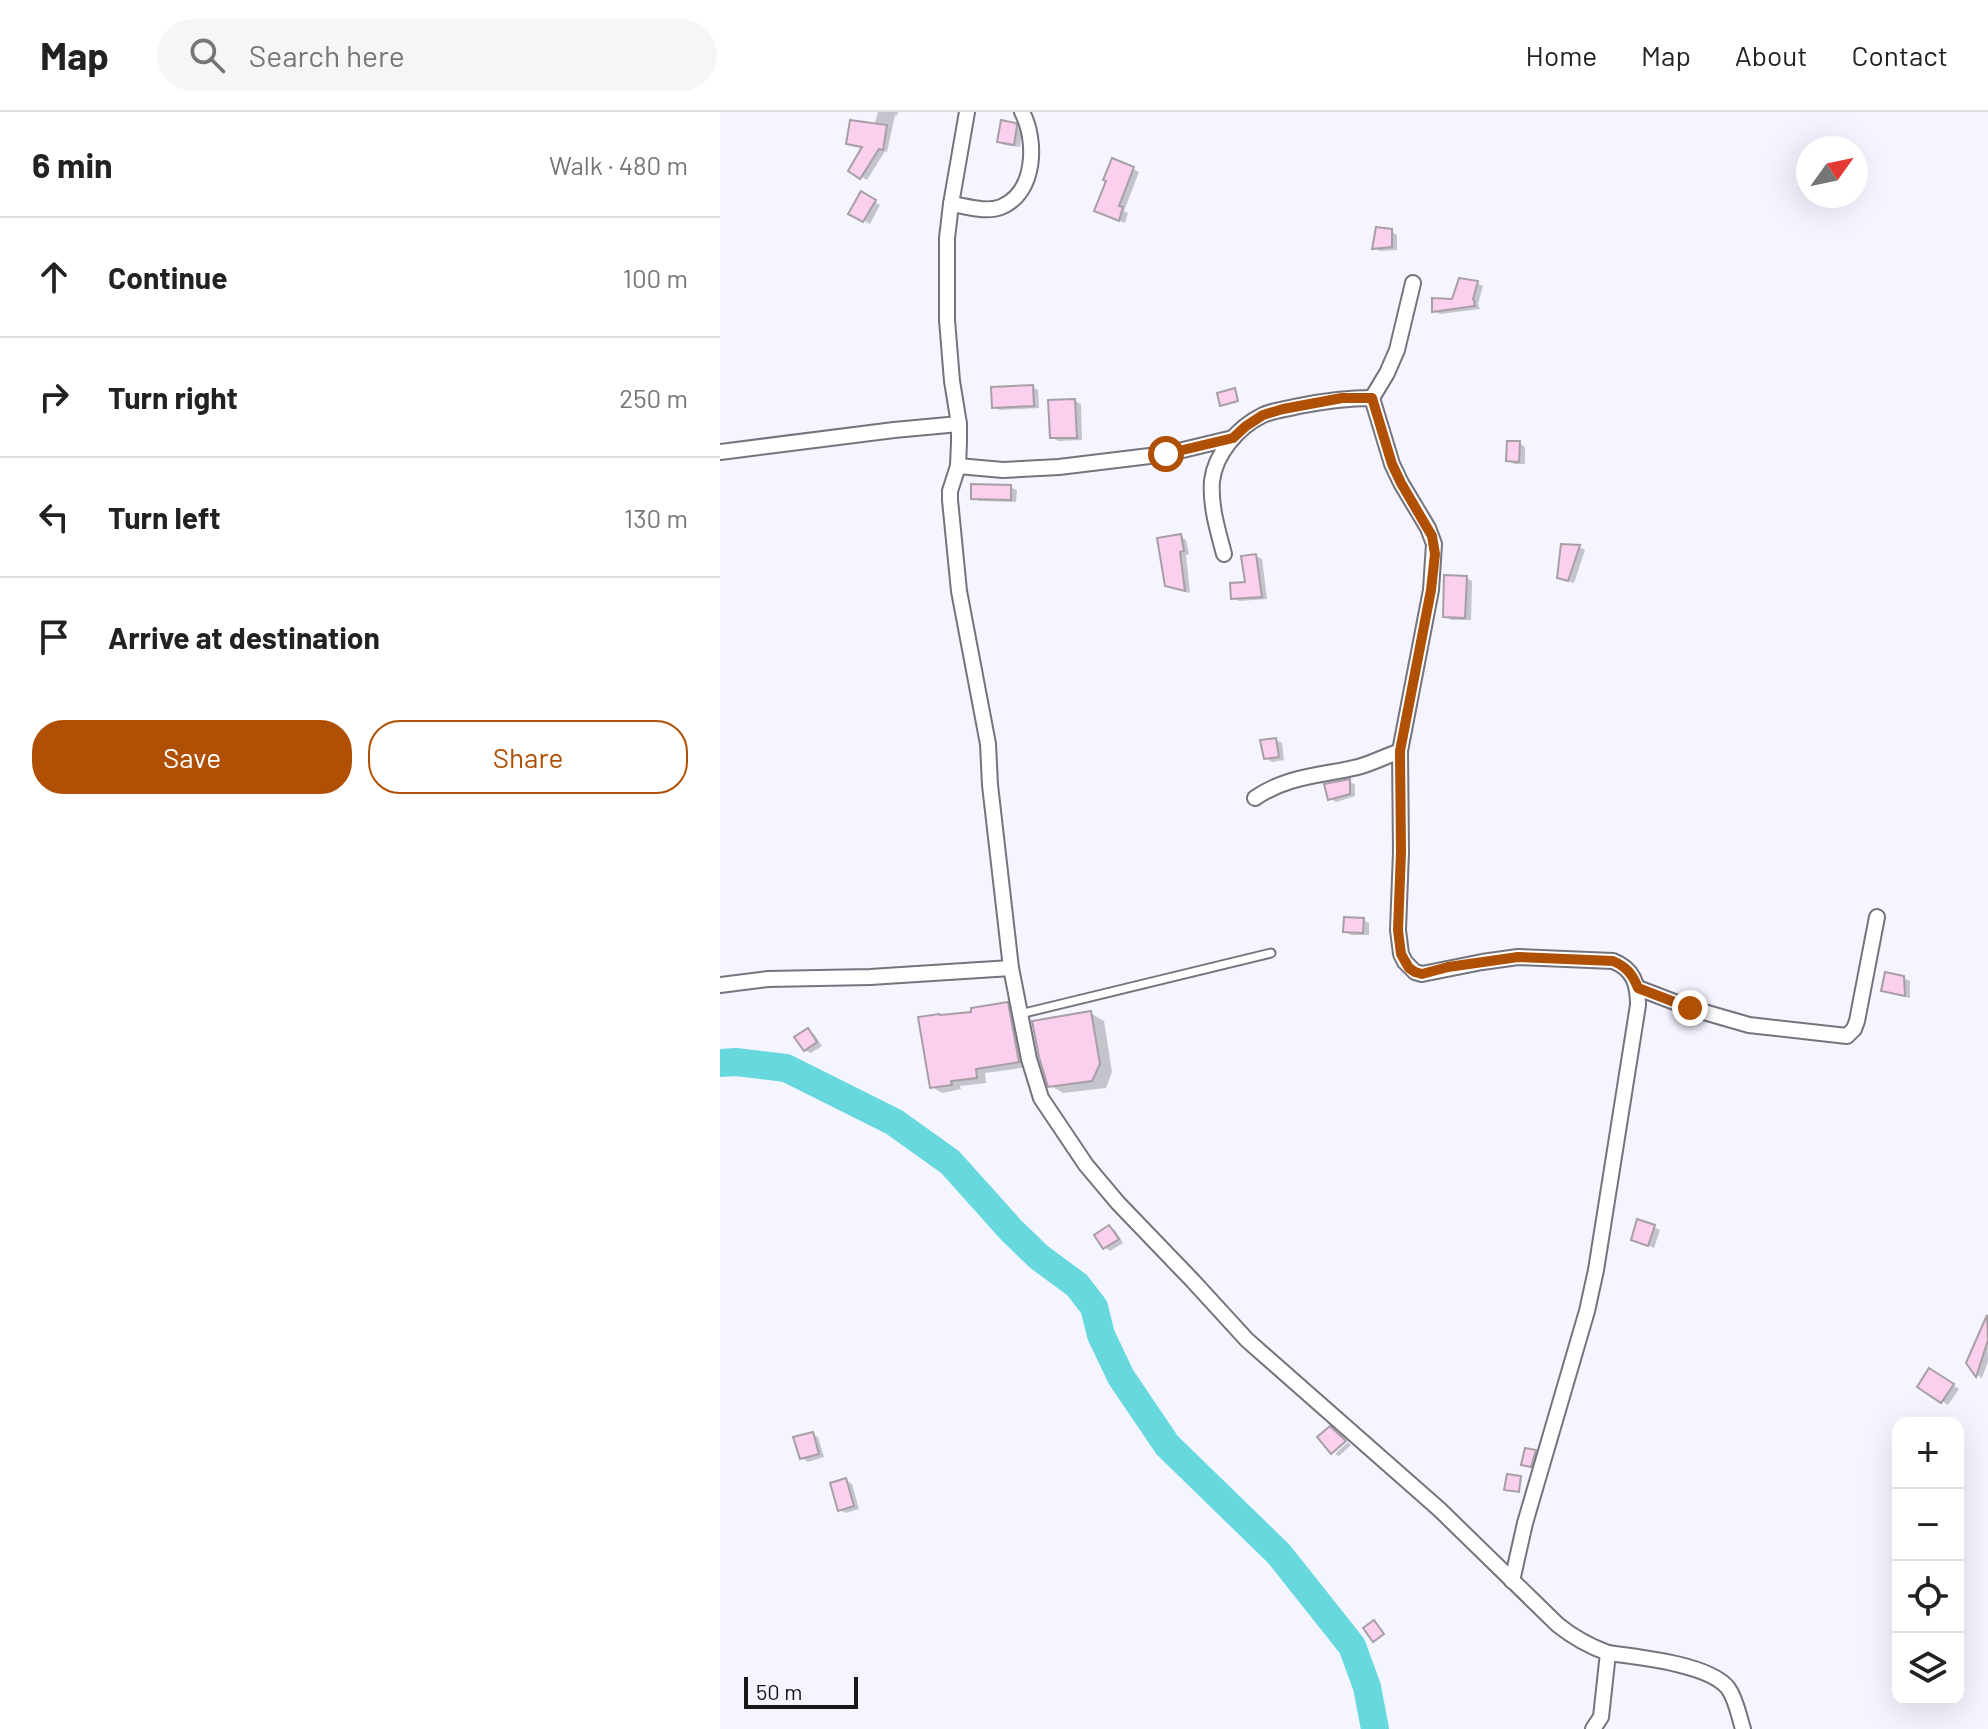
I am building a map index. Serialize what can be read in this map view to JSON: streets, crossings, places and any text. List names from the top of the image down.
{
  "scale_bar": "50 m",
  "north": "top right",
  "page": {
    "header": "Map",
    "search": "Search here",
    "nav": [
      "Home",
      "Map",
      "About",
      "Contact"
    ],
    "heading": ["6 min", "Walk · 480 m"],
    "list": [
      ["Continue", "100 m"],
      ["Turn right", "250 m"],
      ["Turn left", "130 m"],
      "Arrive at destination"
    ],
    "buttons": ["Save", "Share"],
    "map_buttons": ["+", "−"],
    "scale": "50 m"
  }
}
